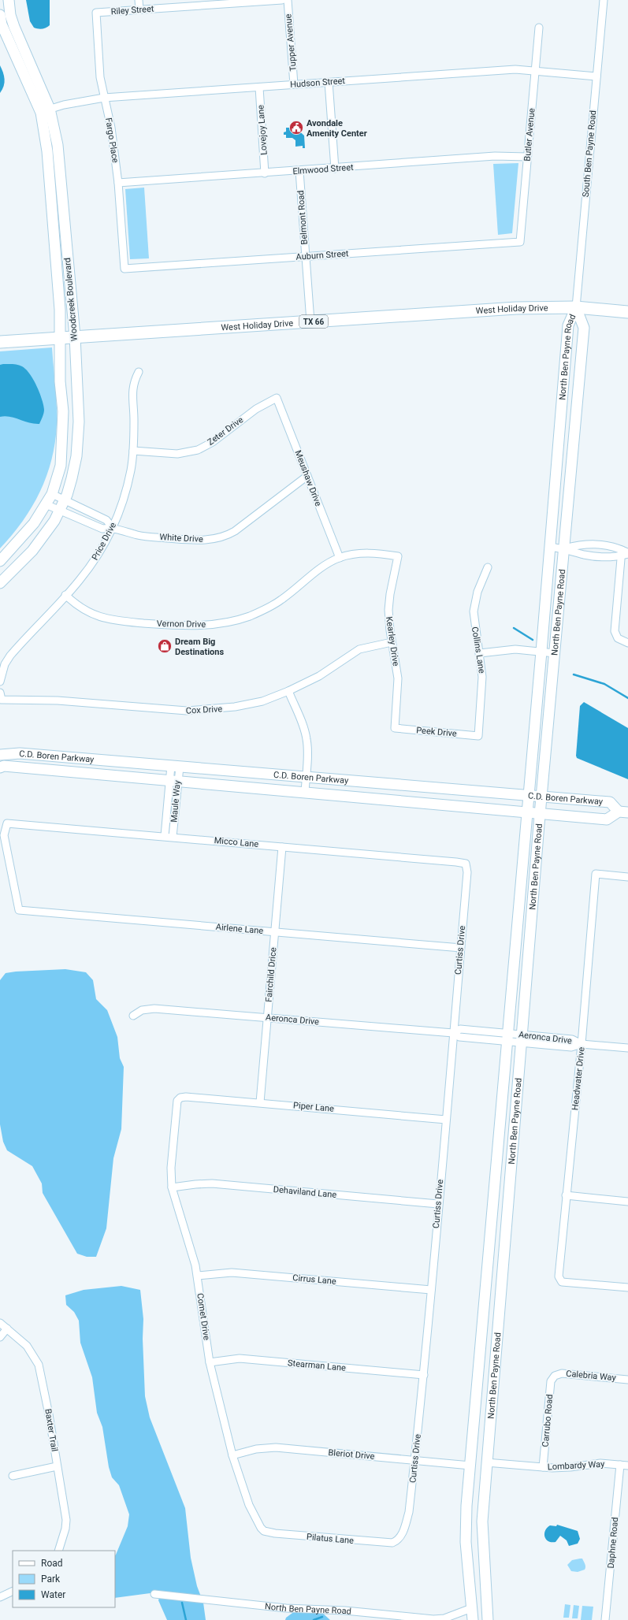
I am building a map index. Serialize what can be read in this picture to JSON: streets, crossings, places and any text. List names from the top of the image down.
{
  "streets": {
    "main road": ["West Holiday Drive", "TX 66"],
    "street": [
      "Riley Street",
      "Tupper Avenue",
      "Hudson Street",
      "Lovejoy Lane",
      "Butler Avenue",
      "Fargo Place",
      "South Ben Payne Road",
      "Elmwood Street",
      "Belmont Road",
      "Auburn Street",
      "Woodcreek Boulevard",
      "North Ben Payne Road",
      "Zeter Drive",
      "Meushaw Drive",
      "White Drive",
      "Price Drive",
      "Vernon Drive",
      "Kearley Drive",
      "Collins Lane",
      "Cox Drive",
      "Peek Drive",
      "C.D. Boren Parkway",
      "Maule Way",
      "Micco Lane",
      "Airlene Lane",
      "Curtiss Drive",
      "Fairchild Drice",
      "Aeronca Drive",
      "Headwater Drive",
      "Piper Lane",
      "Dehaviland Lane",
      "Cirrus Lane",
      "Comet Drive",
      "Stearman Lane",
      "Calebria Way",
      "Carrubo Road",
      "Baxter Trail",
      "Bleriot Drive",
      "Lombardy Way",
      "Pilatus Lane",
      "Daphne Road"
    ]
  },
  "crossings": [
    ["Riley Street", "Fargo Place"],
    ["Tupper Avenue", "Hudson Street"],
    ["Hudson Street", "Lovejoy Lane"],
    ["Hudson Street", "Butler Avenue"],
    ["Hudson Street", "Fargo Place"],
    ["Hudson Street", "South Ben Payne Road"],
    ["Hudson Street", "Woodcreek Boulevard"],
    ["Lovejoy Lane", "Elmwood Street"],
    ["Butler Avenue", "Elmwood Street"],
    ["Butler Avenue", "Auburn Street"],
    ["Fargo Place", "Elmwood Street"],
    ["Fargo Place", "Auburn Street"],
    ["South Ben Payne Road", "West Holiday Drive"],
    ["South Ben Payne Road", "North Ben Payne Road"],
    ["Elmwood Street", "Belmont Road"],
    ["Belmont Road", "Auburn Street"],
    ["Belmont Road", "West Holiday Drive"],
    ["Woodcreek Boulevard", "West Holiday Drive"],
    ["Woodcreek Boulevard", "White Drive"],
    ["West Holiday Drive", "North Ben Payne Road"],
    ["North Ben Payne Road", "C.D. Boren Parkway"],
    ["North Ben Payne Road", "Aeronca Drive"],
    ["North Ben Payne Road", "Bleriot Drive"],
    ["North Ben Payne Road", "Lombardy Way"],
    ["Zeter Drive", "Meushaw Drive"],
    ["Zeter Drive", "Price Drive"],
    ["Meushaw Drive", "White Drive"],
    ["Meushaw Drive", "Vernon Drive"],
    ["White Drive", "Price Drive"],
    ["Price Drive", "Vernon Drive"],
    ["Vernon Drive", "Kearley Drive"],
    ["Kearley Drive", "Cox Drive"],
    ["Kearley Drive", "Peek Drive"],
    ["Collins Lane", "Peek Drive"],
    ["C.D. Boren Parkway", "Maule Way"],
    ["Maule Way", "Micco Lane"],
    ["Micco Lane", "Airlene Lane"],
    ["Micco Lane", "Curtiss Drive"],
    ["Micco Lane", "Fairchild Drice"],
    ["Airlene Lane", "Curtiss Drive"],
    ["Airlene Lane", "Fairchild Drice"],
    ["Curtiss Drive", "Aeronca Drive"],
    ["Curtiss Drive", "Piper Lane"],
    ["Curtiss Drive", "Dehaviland Lane"],
    ["Curtiss Drive", "Cirrus Lane"],
    ["Curtiss Drive", "Stearman Lane"],
    ["Curtiss Drive", "Bleriot Drive"],
    ["Curtiss Drive", "Pilatus Lane"],
    ["Fairchild Drice", "Aeronca Drive"],
    ["Fairchild Drice", "Piper Lane"],
    ["Aeronca Drive", "Headwater Drive"],
    ["Piper Lane", "Comet Drive"],
    ["Dehaviland Lane", "Comet Drive"],
    ["Cirrus Lane", "Comet Drive"],
    ["Comet Drive", "Stearman Lane"],
    ["Comet Drive", "Bleriot Drive"],
    ["Comet Drive", "Pilatus Lane"],
    ["Calebria Way", "Carrubo Road"],
    ["Carrubo Road", "Lombardy Way"],
    ["Lombardy Way", "Daphne Road"]
  ],
  "places": {
    "public building": ["Avondale Amenity Center"],
    "shop": ["Dream Big Destinations"]
  },
  "legend": ["Road", "Park", "Water"]
}
